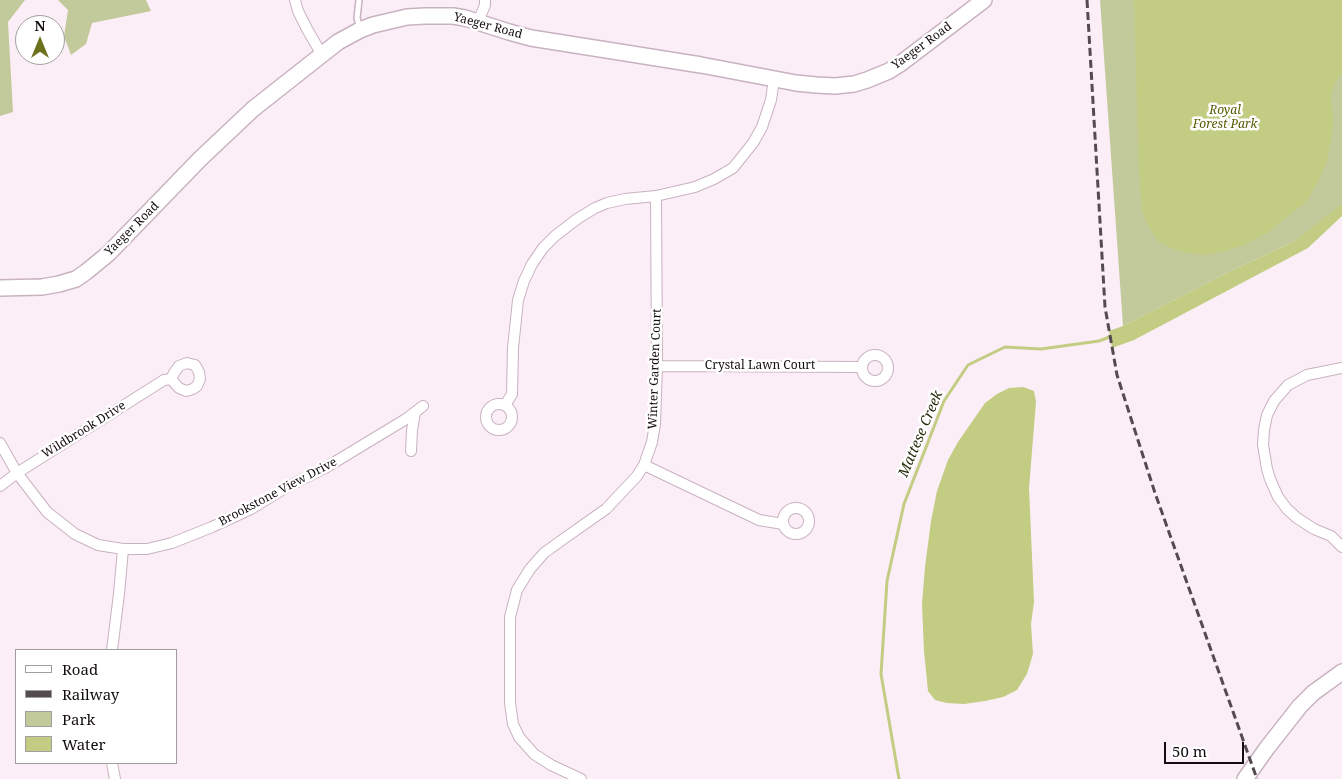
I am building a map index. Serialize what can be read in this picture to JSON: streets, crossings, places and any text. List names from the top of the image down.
{
  "streets": {
    "street": [
      "Yaeger Road",
      "Crystal Lawn Court",
      "Winter Garden Court",
      "Wildbrook Drive",
      "Brookstone View Drive"
    ]
  },
  "crossings": [
    ["Crystal Lawn Court", "Winter Garden Court"],
    ["Wildbrook Drive", "Brookstone View Drive"]
  ],
  "water": ["Mattese Creek"],
  "parks": ["Royal Forest Park"],
  "legend": [
    "Road",
    "Railway",
    "Park",
    "Water"
  ],
  "scale_bar": "50 m",
  "north": "top"
}
